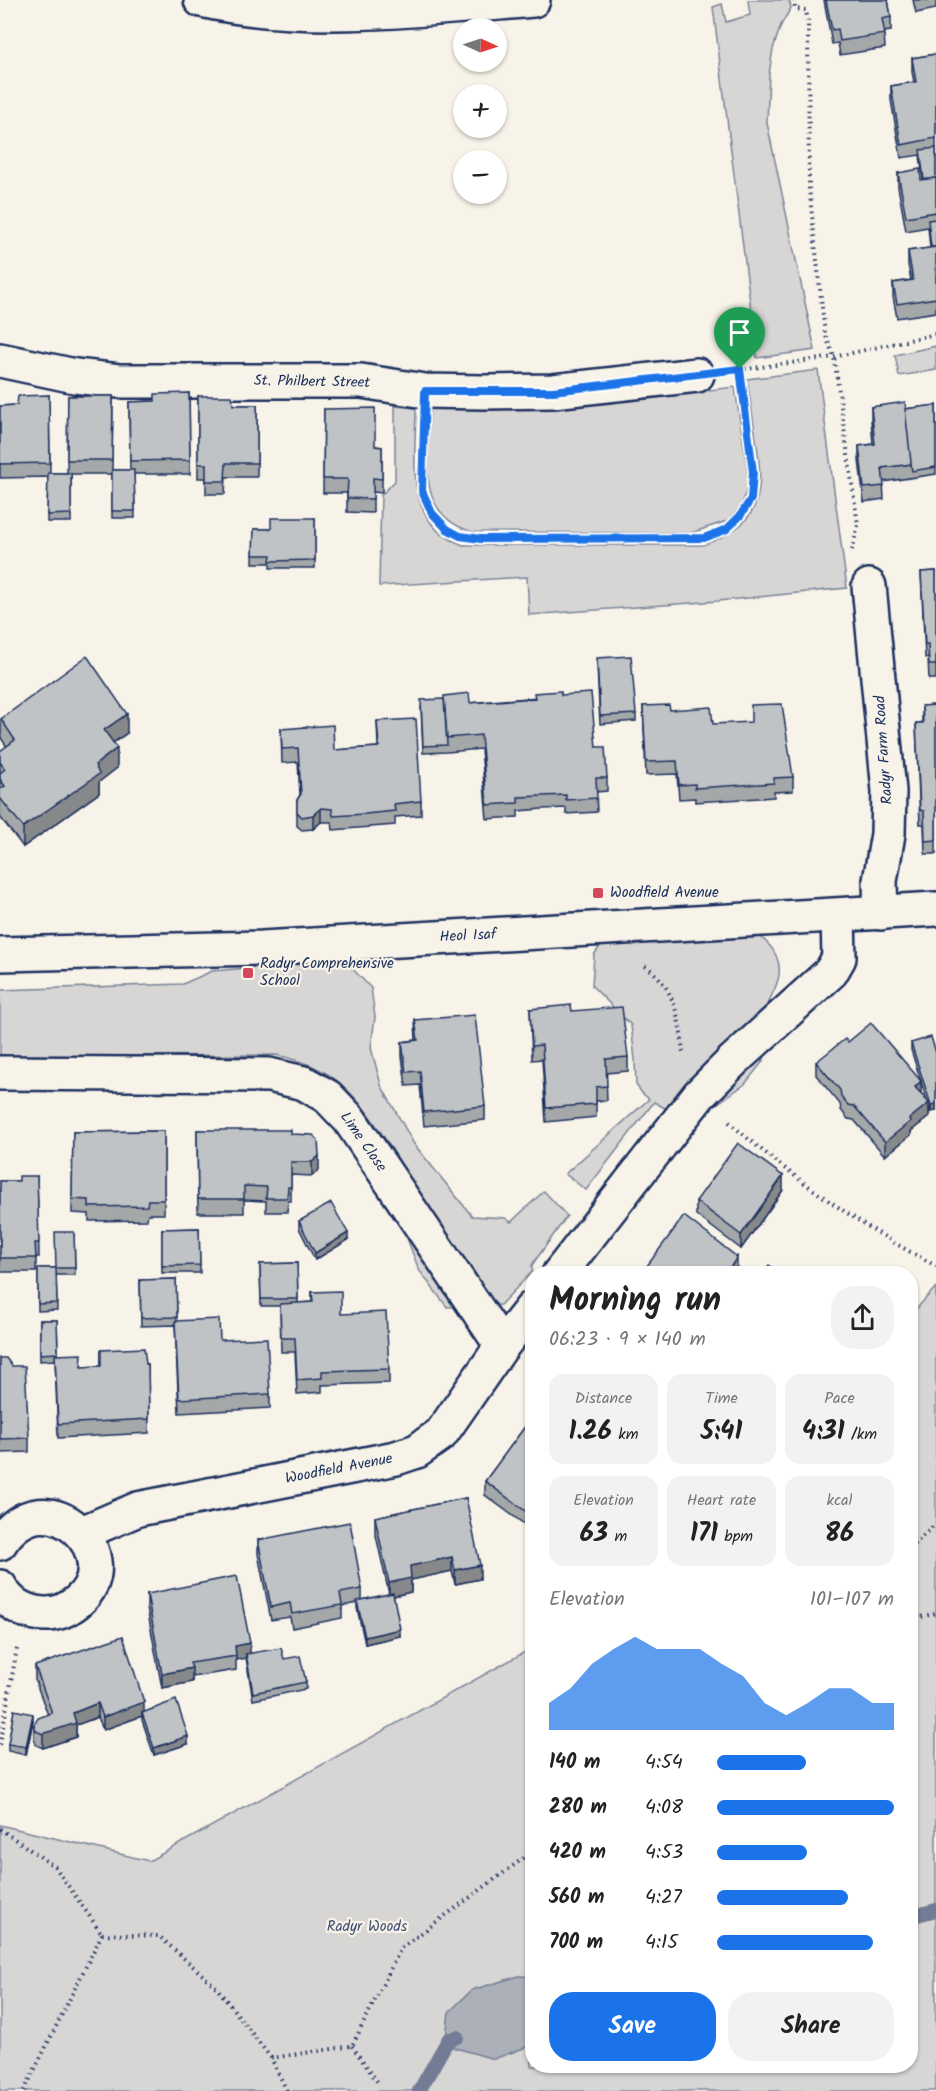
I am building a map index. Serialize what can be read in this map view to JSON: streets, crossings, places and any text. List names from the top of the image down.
{
  "streets": {
    "street": [
      "St. Philbert Street",
      "Radyr Farm Road",
      "Heol Isaf",
      "Lime Close",
      "Woodfield Avenue"
    ]
  },
  "crossings": [
    ["Radyr Farm Road", "Heol Isaf"],
    ["Lime Close", "Woodfield Avenue"]
  ],
  "parks": ["Radyr Woods"],
  "places": {
    "transit": ["Woodfield Avenue", "Radyr Comprehensive School"]
  },
  "north": "right",
  "page": {
    "map_buttons": ["+", "−"],
    "heading": ["Morning run", "06:23 · 9 × 140 m"],
    "stats": [
      ["Distance", "1.26 km"],
      ["Time", "5:41"],
      ["Pace", "4:31 /km"],
      ["Elevation", "63 m"],
      ["Heart rate", "171 bpm"],
      ["kcal", "86"]
    ],
    "chart": ["Elevation", "101–107 m"],
    "list": [
      {
        "name": "140 m",
        "note": "4:54"
      },
      {
        "name": "280 m",
        "note": "4:08"
      },
      {
        "name": "420 m",
        "note": "4:53"
      },
      {
        "name": "560 m",
        "note": "4:27"
      },
      {
        "name": "700 m",
        "note": "4:15"
      }
    ],
    "buttons": ["Save", "Share"]
  }
}
